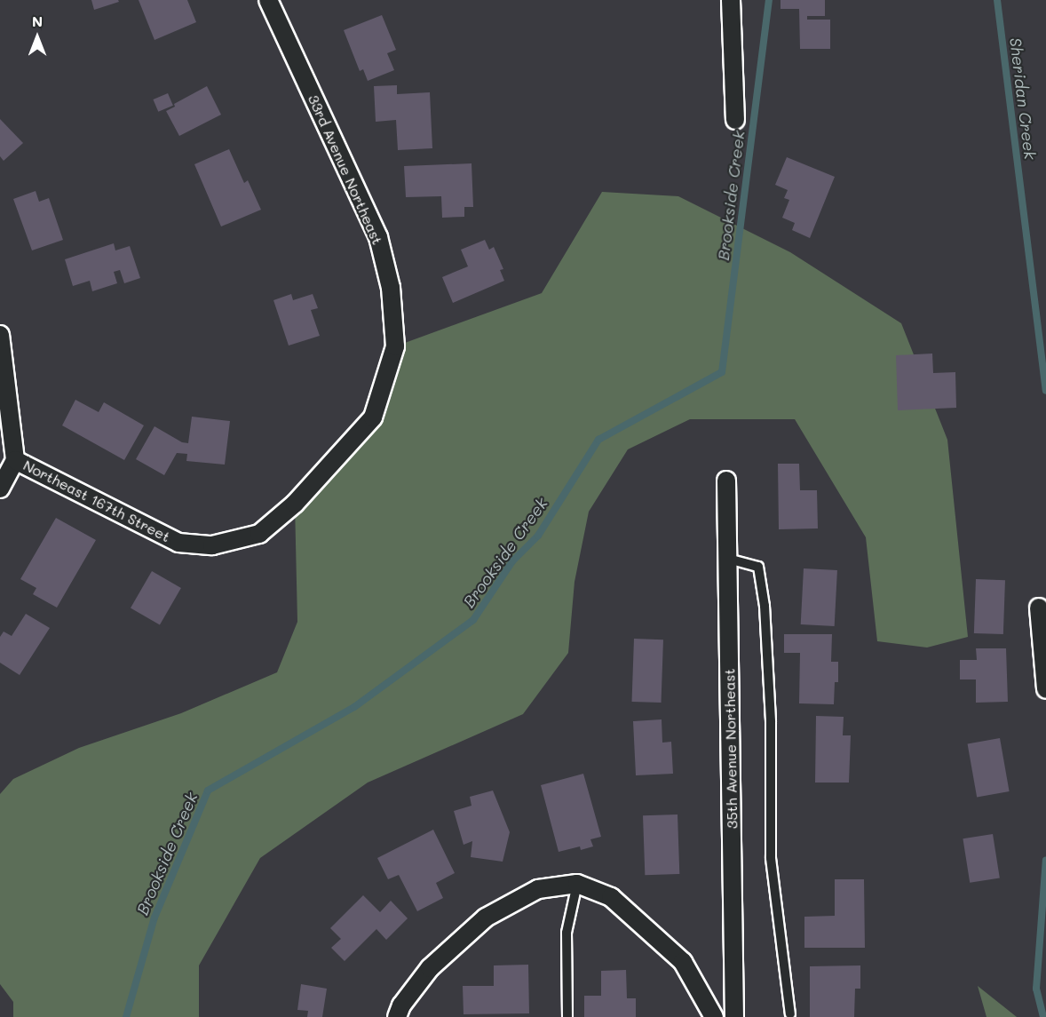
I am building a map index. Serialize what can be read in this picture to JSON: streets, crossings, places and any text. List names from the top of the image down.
{
  "streets": {
    "street": ["33rd Avenue Northeast", "Northeast 167th Street", "35th Avenue Northeast"]
  },
  "crossings": [
    ["33rd Avenue Northeast", "Northeast 167th Street"]
  ],
  "water": ["Sheridan Creek", "Brookside Creek"],
  "north": "top"
}
